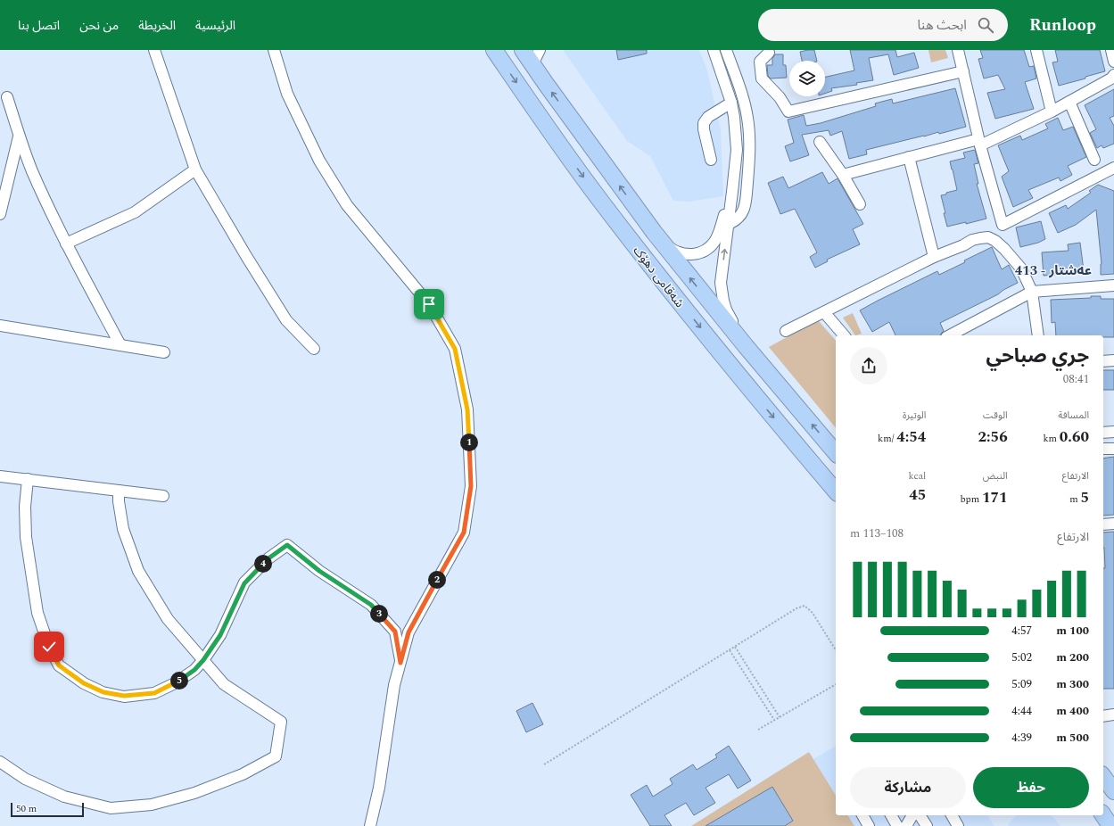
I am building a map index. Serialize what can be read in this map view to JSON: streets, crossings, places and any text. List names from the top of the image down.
{
  "streets": {
    "highway": ["شەقامی دهۆک"]
  },
  "districts": ["عه‌شتار - 413"],
  "scale_bar": "50 m",
  "page": {
    "header": "Runloop",
    "search": "ابحث هنا",
    "nav": [
      "الرئيسية",
      "الخريطة",
      "من نحن",
      "اتصل بنا"
    ],
    "heading": ["جري صباحي", "08:41"],
    "stats": [
      ["المسافة", "0.60 km"],
      ["الوقت", "2:56"],
      ["الوتيرة", "4:54 /km"],
      ["الارتفاع", "5 m"],
      ["النبض", "171 bpm"],
      ["kcal", "45"]
    ],
    "pins": [
      "1",
      "4",
      "2",
      "3",
      "5"
    ],
    "chart": ["الارتفاع", "108–113 m"],
    "list": [
      {
        "name": "100 m",
        "note": "4:57"
      },
      {
        "name": "200 m",
        "note": "5:02"
      },
      {
        "name": "300 m",
        "note": "5:09"
      },
      {
        "name": "400 m",
        "note": "4:44"
      },
      {
        "name": "500 m",
        "note": "4:39"
      }
    ],
    "buttons": ["حفظ", "مشاركة"],
    "scale": "50 m"
  }
}
